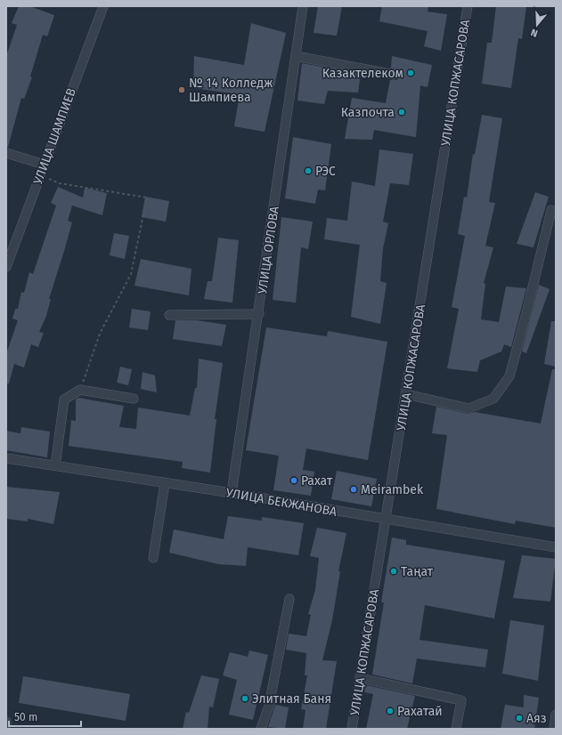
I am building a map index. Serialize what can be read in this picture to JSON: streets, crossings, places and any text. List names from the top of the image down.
{
  "streets": {
    "street": [
      "УЛИЦА КОПЖАСАРОВА",
      "УЛИЦА ШАМПИЕВ",
      "УЛИЦА ОРЛОВА",
      "УЛИЦА БЕКЖАНОВА"
    ]
  },
  "crossings": [
    ["УЛИЦА КОПЖАСАРОВА", "УЛИЦА БЕКЖАНОВА"],
    ["УЛИЦА ОРЛОВА", "УЛИЦА БЕКЖАНОВА"]
  ],
  "places": [
    "Казактелеком",
    "№ 14 Колледж Шампиева",
    "Казпочта",
    "РЭС",
    "Рахат",
    "Meirambek",
    "Таңат",
    "Элитная Баня",
    "Рахатай",
    "Аяз"
  ],
  "scale_bar": "50 m",
  "north": "bottom"
}
